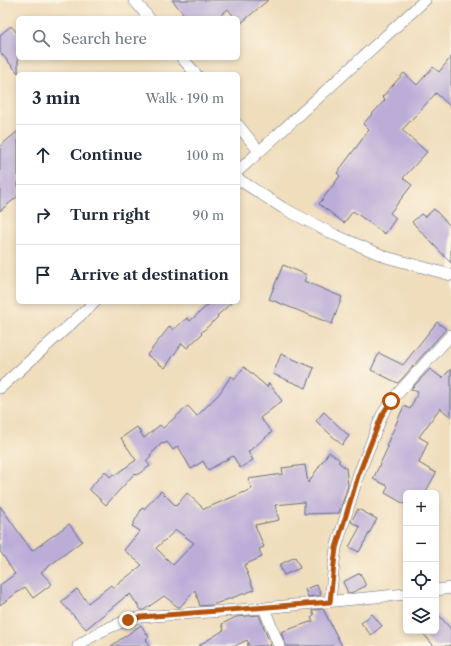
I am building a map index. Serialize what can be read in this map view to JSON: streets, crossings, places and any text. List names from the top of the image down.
{
  "page": {
    "search": "Search here",
    "heading": ["3 min", "Walk · 190 m"],
    "list": [
      ["Continue", "100 m"],
      ["Turn right", "90 m"],
      "Arrive at destination"
    ],
    "map_buttons": ["+", "−"]
  }
}
